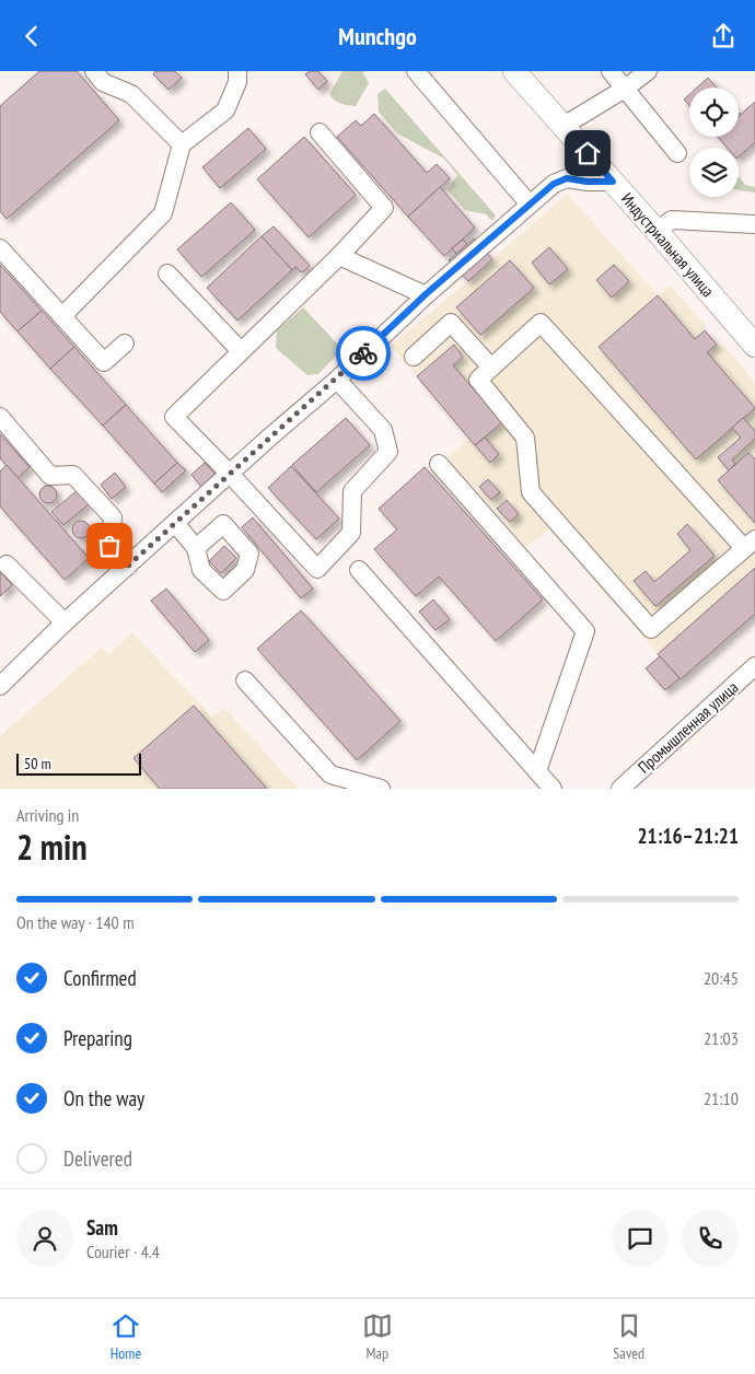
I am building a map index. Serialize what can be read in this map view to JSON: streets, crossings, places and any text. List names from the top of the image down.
{
  "streets": {
    "main road": ["Индустриальная улица"],
    "street": ["Промышленная улица"]
  },
  "scale_bar": "50 m",
  "page": {
    "header": "Munchgo",
    "scale": "50 m",
    "heading": ["2 min", "Arriving in", "21:16–21:21"],
    "panel": ["Sam", "Courier · 4.4"],
    "bar": "On the way · 140 m",
    "list": [
      ["Confirmed", "20:45"],
      ["Preparing", "21:03"],
      ["On the way", "21:10"],
      "Delivered"
    ],
    "tabs": ["Home", "Map", "Saved"]
  }
}
